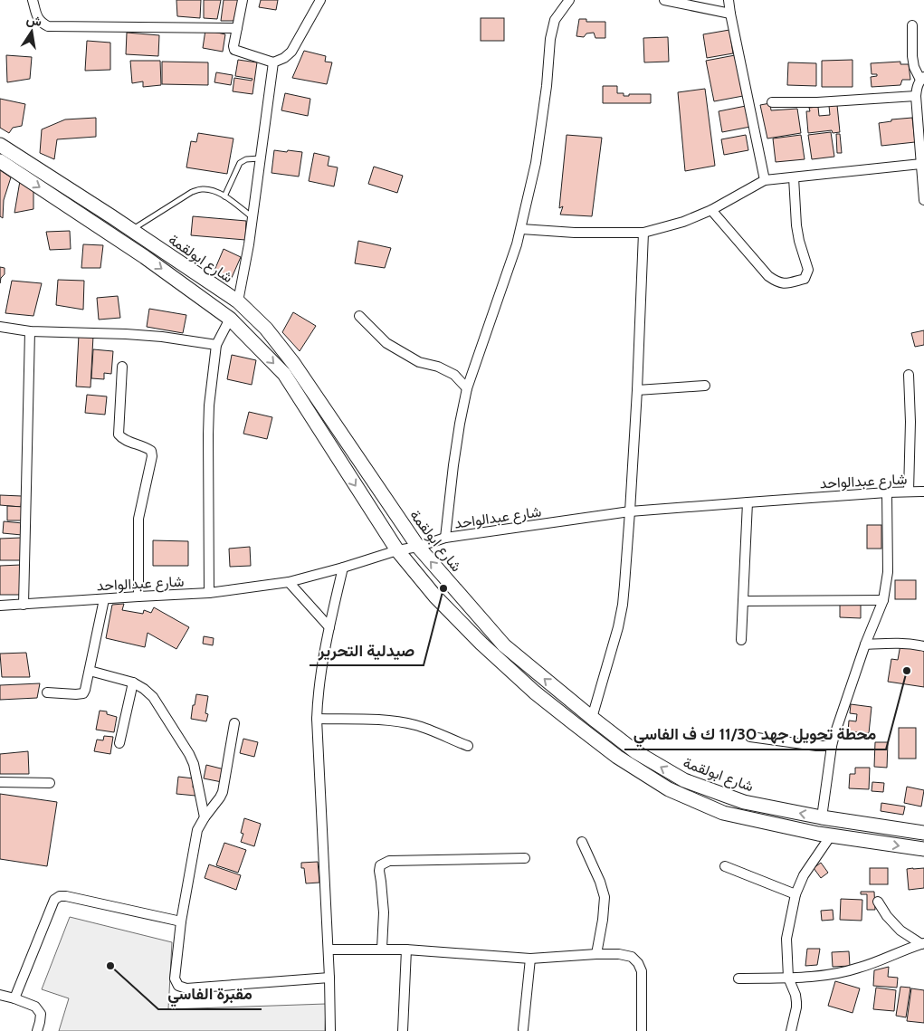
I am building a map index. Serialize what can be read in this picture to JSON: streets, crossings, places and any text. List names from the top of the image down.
{
  "streets": {
    "street": ["شارع ابولقمة", "شارع عبدالواحد"]
  },
  "crossings": [
    ["شارع ابولقمة", "شارع عبدالواحد"]
  ],
  "places": ["صيدلية التحرير", "محطة تحويل جهد 11/30 ك ف الفاسي", "مقبرة الفاسي"],
  "north": "top"
}
